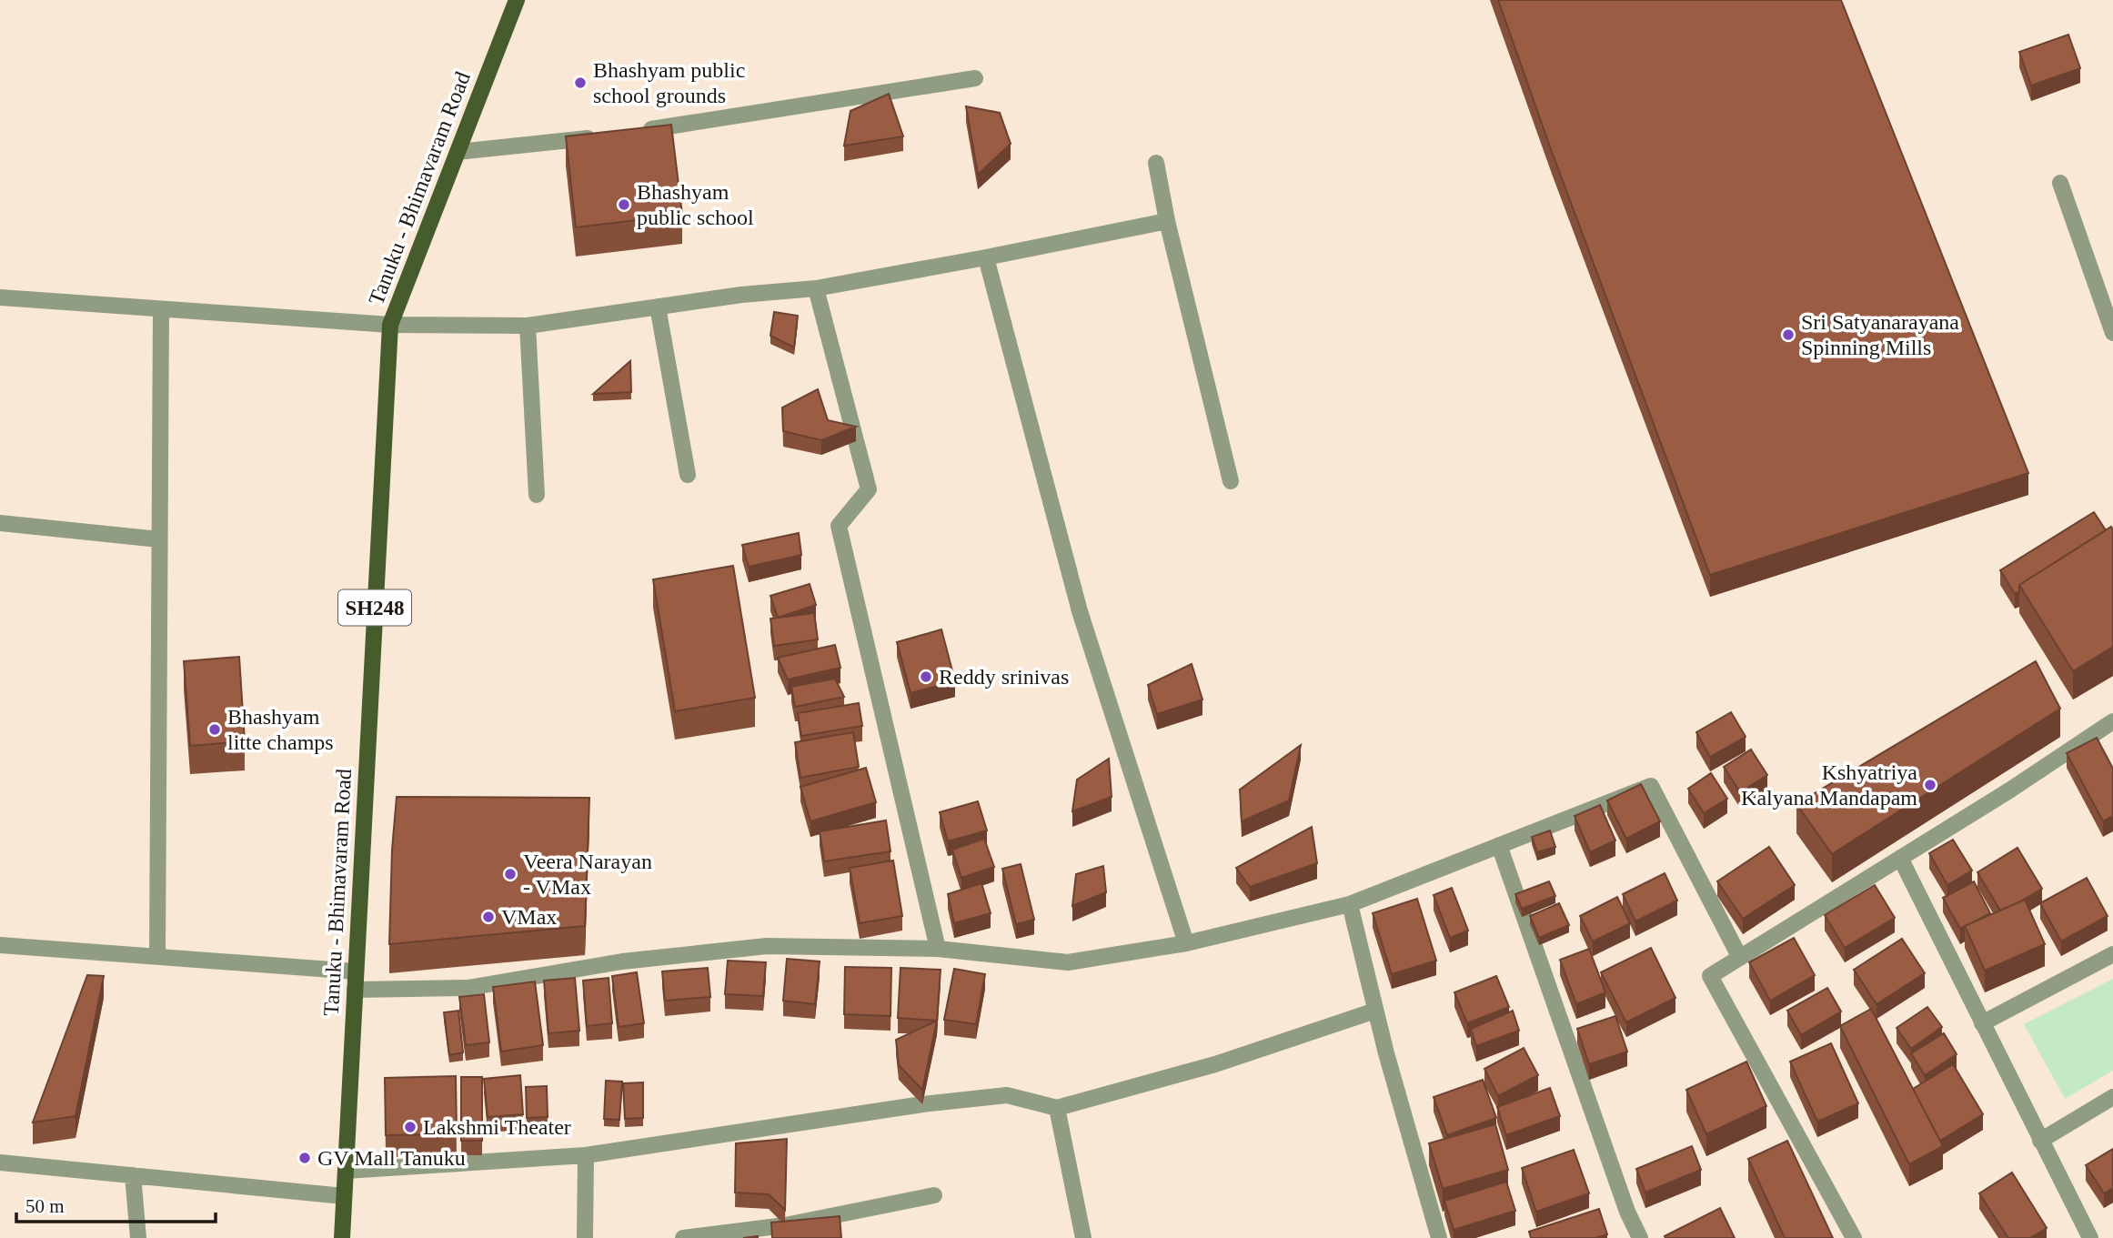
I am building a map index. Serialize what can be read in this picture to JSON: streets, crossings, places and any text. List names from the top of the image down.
{
  "streets": {
    "main road": ["Tanuku - Bhimavaram Road", "SH248"]
  },
  "places": [
    "Bhashyam public school grounds",
    "Bhashyam public school",
    "Sri Satyanarayana Spinning Mills",
    "Reddy srinivas",
    "Bhashyam litte champs",
    "Kshyatriya Kalyana Mandapam",
    "Veera Narayan - VMax",
    "VMax",
    "Lakshmi Theater",
    "GV Mall Tanuku"
  ],
  "scale_bar": "50 m"
}
